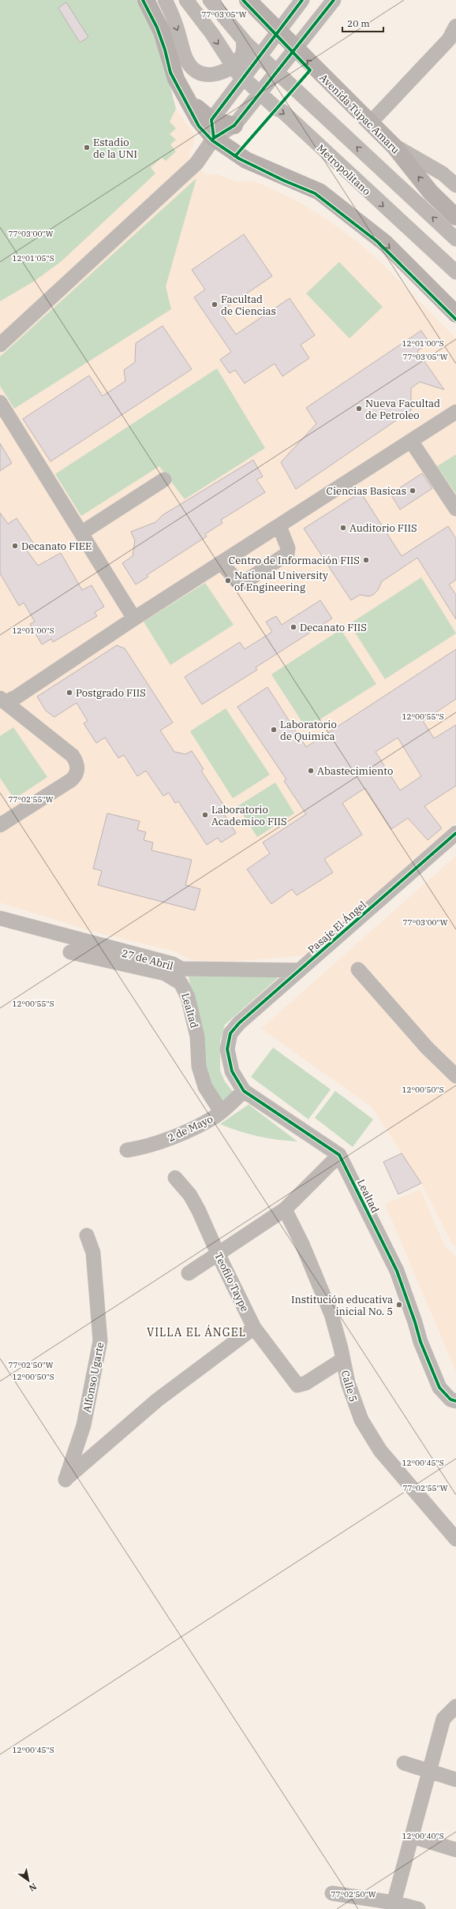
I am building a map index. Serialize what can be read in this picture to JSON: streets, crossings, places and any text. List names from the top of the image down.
{
  "streets": {
    "main road": ["Avenida Túpac Amaru"],
    "street": [
      "Metropolitano",
      "Pasaje El Ángel",
      "27 de Abril",
      "Lealtad",
      "2 de Mayo",
      "Teofilo Taype",
      "Alfonso Ugarte",
      "Calle 5"
    ]
  },
  "crossings": [
    ["Pasaje El Ángel", "27 de Abril"],
    ["Pasaje El Ángel", "Lealtad"],
    ["Lealtad", "2 de Mayo"],
    ["Teofilo Taype", "Alfonso Ugarte"],
    ["Teofilo Taype", "Calle 5"]
  ],
  "districts": ["VILLA EL ÁNGEL"],
  "places": [
    "Estadio de la UNI",
    "Facultad de Ciencias",
    "Nueva Facultad de Petroleo",
    "Ciencias Basicas",
    "Auditorio FIIS",
    "Decanato FIEE",
    "Centro de Información FIIS",
    "National University of Engineering",
    "Decanato FIIS",
    "Postgrado FIIS",
    "Laboratorio de Quimica",
    "Abastecimiento",
    "Laboratorio Academico FIIS",
    "Institución educativa inicial No. 5"
  ],
  "scale_bar": "20 m",
  "north": "bottom right",
  "coordinates": [
    "77°03'05\"W",
    "77°03'00\"W",
    "12°01'05\"S",
    "12°01'00\"S",
    "12°00'55\"S",
    "77°02'55\"W",
    "12°00'50\"S",
    "77°02'50\"W",
    "12°00'45\"S",
    "12°00'40\"S"
  ]
}
